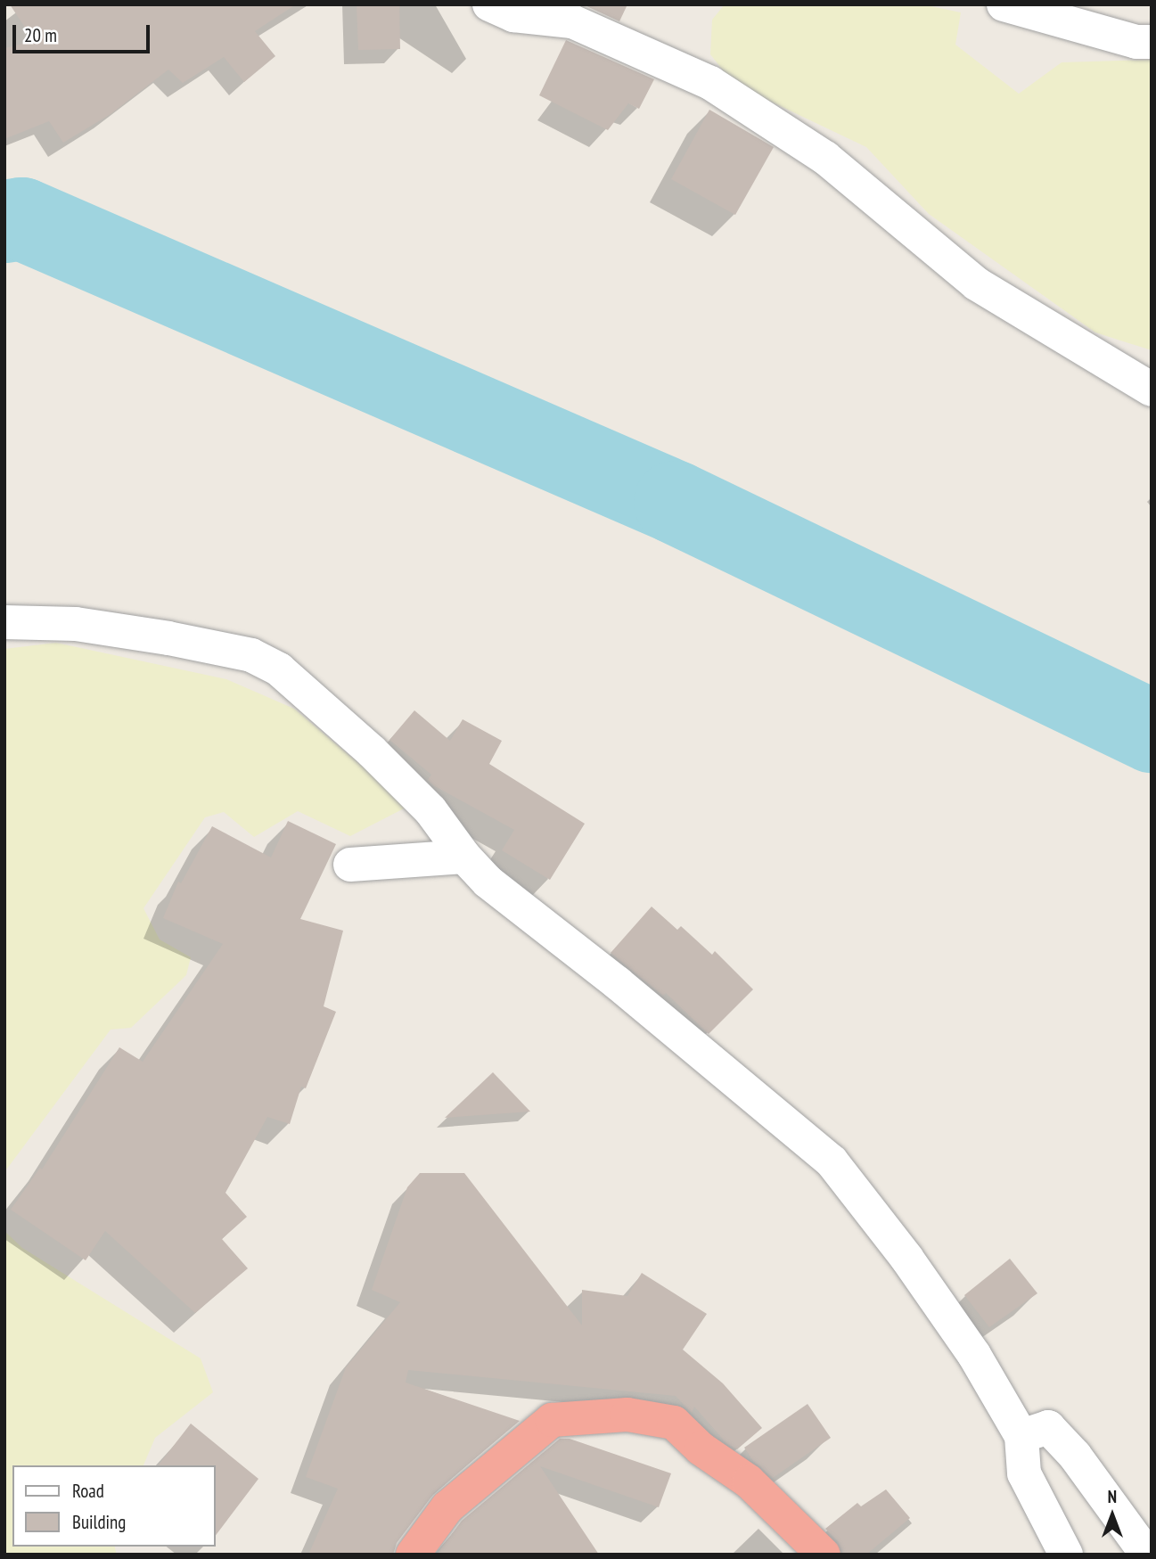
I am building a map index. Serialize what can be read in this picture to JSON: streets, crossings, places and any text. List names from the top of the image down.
{
  "legend": ["Road", "Building"],
  "scale_bar": "20 m",
  "north": "top"
}
